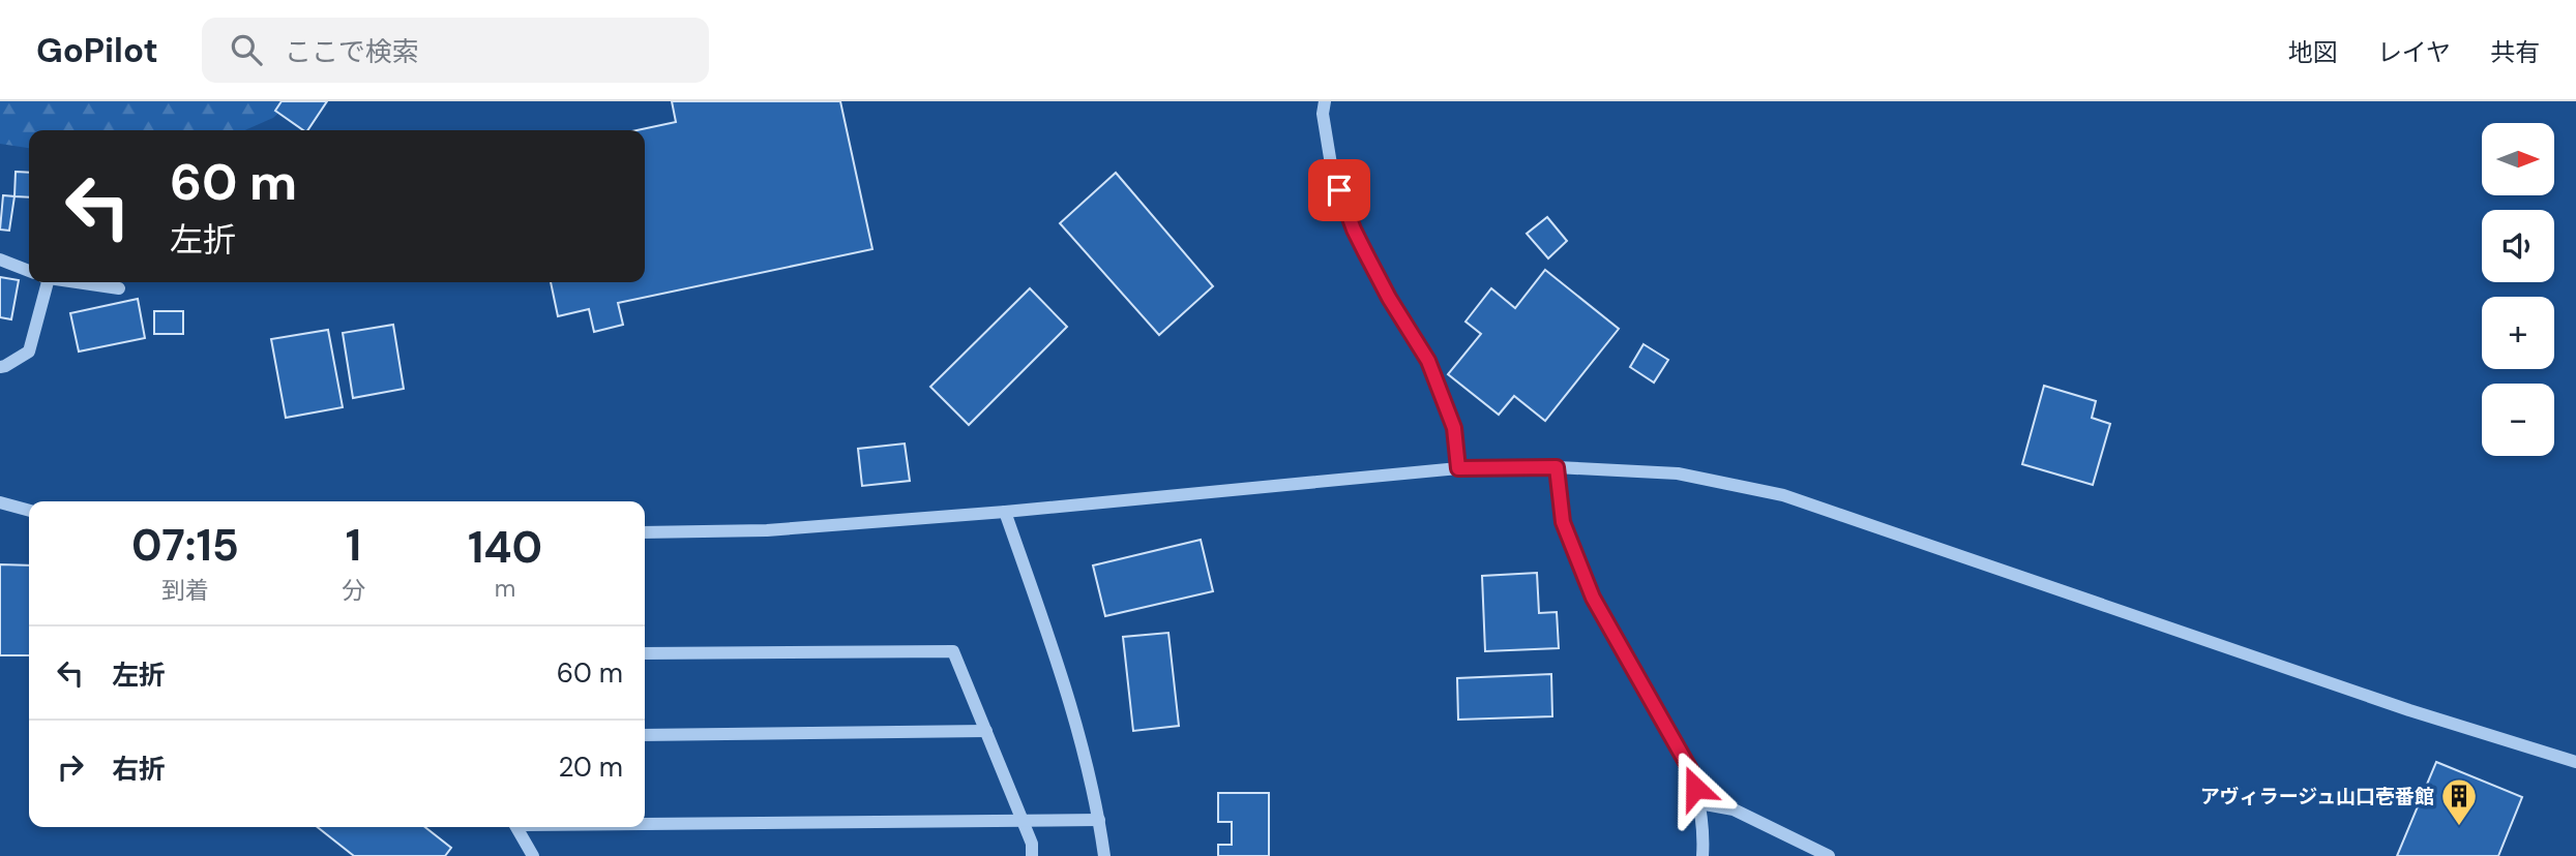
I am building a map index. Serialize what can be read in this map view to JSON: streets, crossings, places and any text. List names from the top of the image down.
{
  "places": {
    "building": ["アヴィラージュ山口壱番館"]
  },
  "north": "right",
  "page": {
    "header": "GoPilot",
    "search": "ここで検索",
    "nav": ["地図", "レイヤ", "共有"],
    "map_buttons": ["+", "−"],
    "turn": ["60 m", "左折"],
    "eta": [
      "07:15",
      "到着",
      "1",
      "分",
      "140",
      "m"
    ],
    "list": [
      {
        "name": "左折",
        "value": "60 m"
      },
      {
        "name": "右折",
        "value": "20 m"
      }
    ]
  }
}
